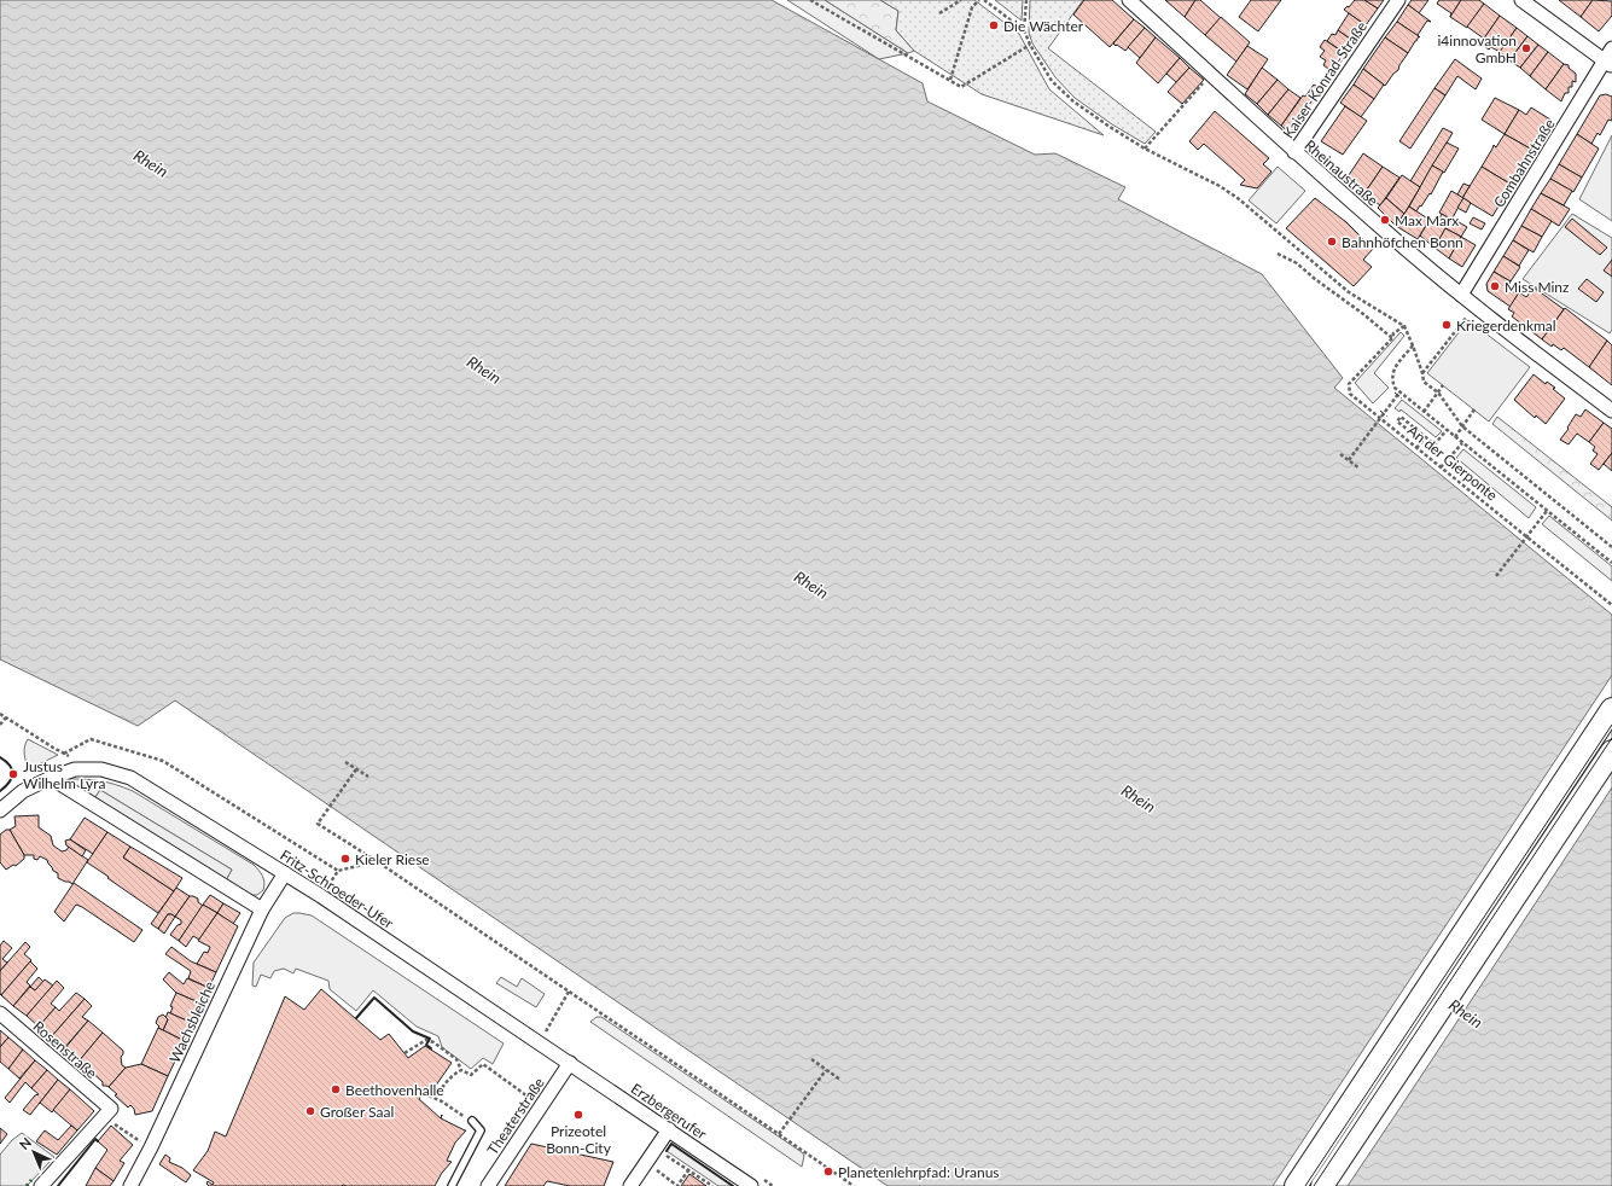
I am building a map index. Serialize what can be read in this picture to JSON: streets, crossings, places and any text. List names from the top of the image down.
{
  "streets": {
    "street": [
      "Kaiser-Konrad-Straße",
      "Combahnstraße",
      "Rheinaustraße",
      "Fritz-Schroeder-Ufer",
      "Wachsbleiche",
      "Rosenstraße",
      "Erzbergerufer",
      "Theaterstraße"
    ],
    "path": ["An der Gierponte"]
  },
  "crossings": [
    ["Kaiser-Konrad-Straße", "Rheinaustraße"],
    ["Combahnstraße", "Rheinaustraße"],
    ["Fritz-Schroeder-Ufer", "Wachsbleiche"],
    ["Fritz-Schroeder-Ufer", "Erzbergerufer"],
    ["Fritz-Schroeder-Ufer", "Theaterstraße"],
    ["Erzbergerufer", "Theaterstraße"]
  ],
  "water": ["Rhein"],
  "places": [
    "Die Wächter",
    "i4innovation GmbH",
    "Max Marx",
    "Bahnhöfchen Bonn",
    "Miss Minz",
    "Kriegerdenkmal",
    "Justus Wilhelm Lyra",
    "Kieler Riese",
    "Beethovenhalle",
    "Großer Saal",
    "Prizeotel Bonn-City",
    "Planetenlehrpfad: Uranus"
  ],
  "north": "top left"
}
